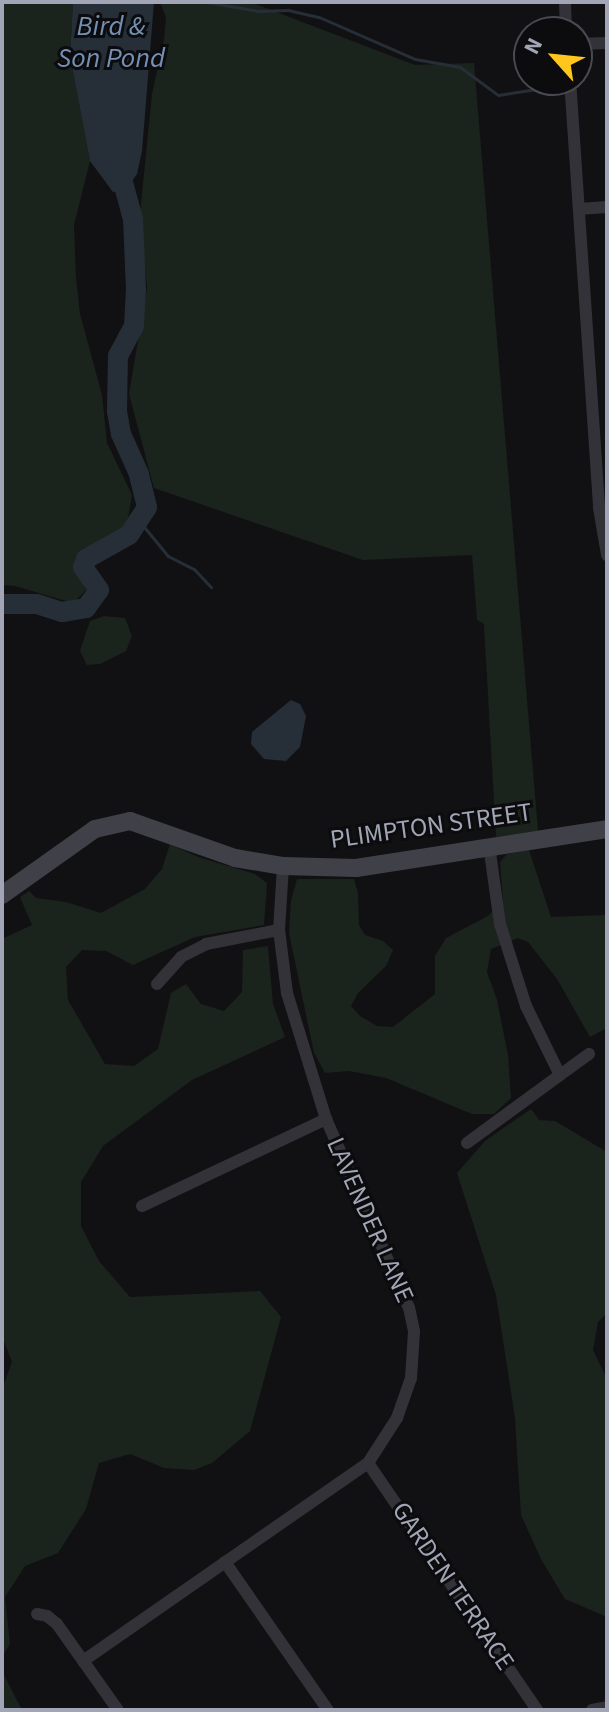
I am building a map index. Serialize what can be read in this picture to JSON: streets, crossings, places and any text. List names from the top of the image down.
{
  "streets": {
    "street": ["PLIMPTON STREET", "LAVENDER LANE", "GARDEN TERRACE"]
  },
  "crossings": [
    ["PLIMPTON STREET", "LAVENDER LANE"],
    ["LAVENDER LANE", "GARDEN TERRACE"]
  ],
  "water": ["Bird & Son Pond"],
  "north": "top left"
}
